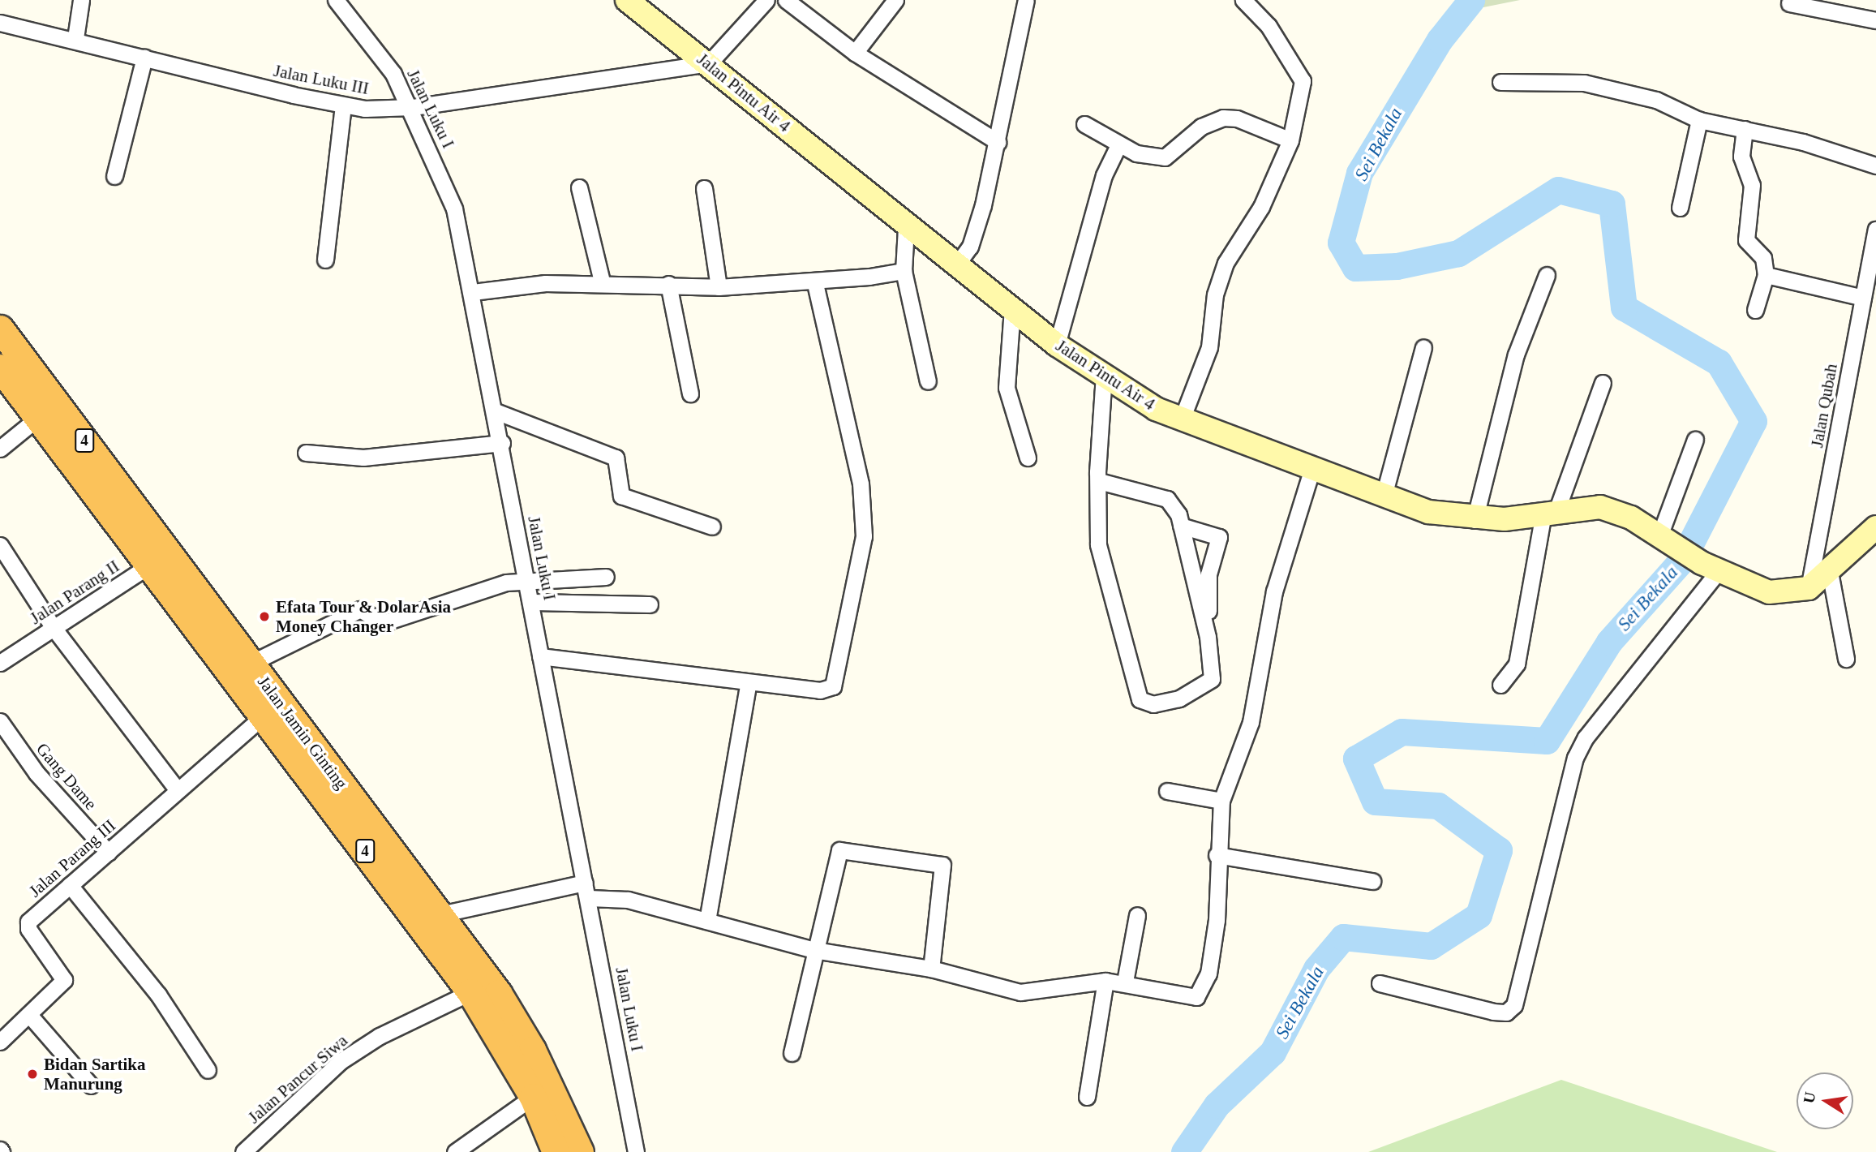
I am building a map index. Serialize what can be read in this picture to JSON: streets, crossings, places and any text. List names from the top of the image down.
{
  "streets": {
    "highway": ["4", "Jalan Jamin Ginting"],
    "main road": ["Jalan Pintu Air 4"],
    "street": [
      "Jalan Luku III",
      "Jalan Luku I",
      "Jalan Qubah",
      "Jalan Parang II",
      "Gang Dame",
      "Jalan Parang III",
      "Jalan Pancur Siwa"
    ]
  },
  "crossings": [
    ["Jalan Luku III", "Jalan Pintu Air 4"],
    ["Jalan Luku III", "Jalan Luku I"],
    ["Jalan Pintu Air 4", "Jalan Qubah"],
    ["Jalan Parang II", "Jalan Jamin Ginting"],
    ["Jalan Jamin Ginting", "Jalan Parang III"],
    ["Jalan Jamin Ginting", "Jalan Pancur Siwa"],
    ["Gang Dame", "Jalan Parang III"]
  ],
  "water": ["Sei Bekala"],
  "places": ["Efata Tour & DolarAsia Money Changer", "Bidan Sartika Manurung"],
  "north": "left"
}
